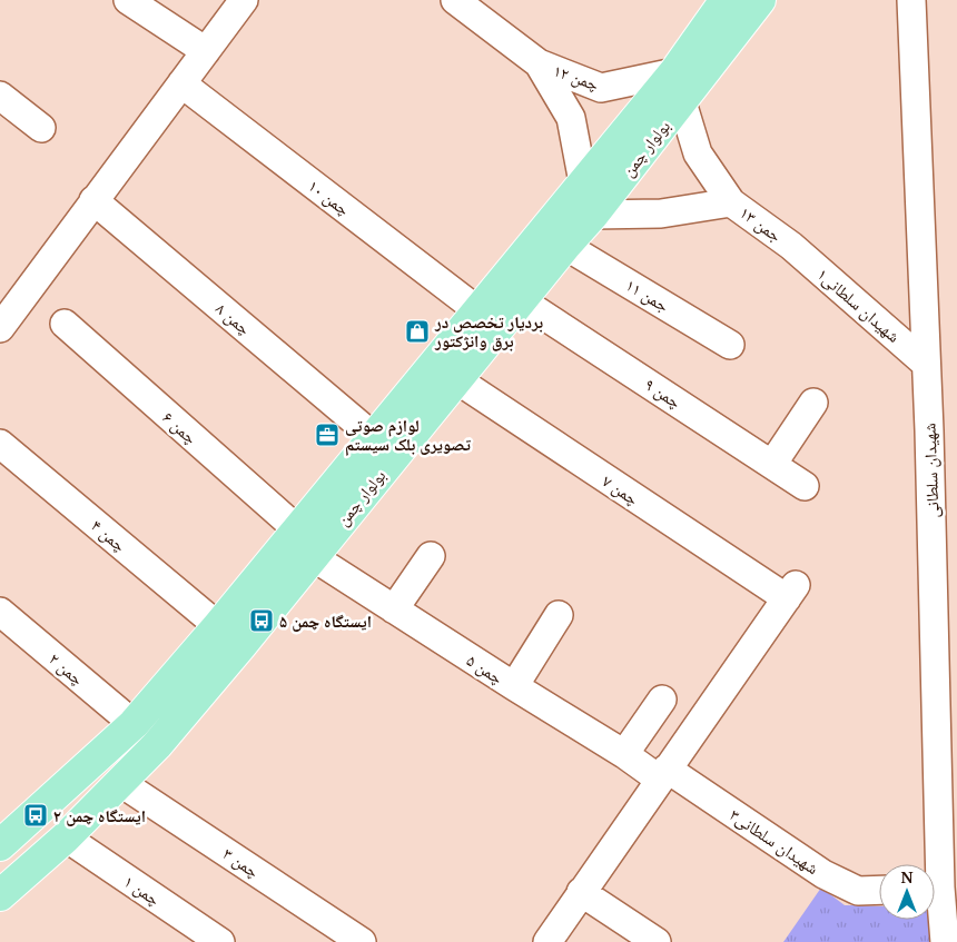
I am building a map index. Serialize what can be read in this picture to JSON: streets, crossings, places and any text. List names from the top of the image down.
{
  "streets": {
    "main road": ["بولوار چمن"],
    "street": [
      "چمن ۱۲",
      "چمن ۱۰",
      "جمن ۱۳",
      "جمن ۱۱",
      "شهیدان سلطانی۱",
      "چمن ۸",
      "چمن ۹",
      "چمن ۶",
      "شهیدان سلطانی",
      "چمن ۷",
      "چمن ۴",
      "چمن ۲",
      "چمن ۵",
      "شهیدان سلطانی۳",
      "چمن ۳",
      "چمن ۱"
    ]
  },
  "crossings": [
    ["چمن ۱۲", "بولوار چمن"],
    ["بولوار چمن", "چمن ۱۰"],
    ["بولوار چمن", "جمن ۱۳"],
    ["بولوار چمن", "جمن ۱۱"],
    ["بولوار چمن", "چمن ۸"],
    ["بولوار چمن", "چمن ۹"],
    ["بولوار چمن", "چمن ۶"],
    ["بولوار چمن", "چمن ۷"],
    ["بولوار چمن", "چمن ۴"],
    ["بولوار چمن", "چمن ۲"],
    ["بولوار چمن", "چمن ۵"],
    ["بولوار چمن", "چمن ۳"],
    ["بولوار چمن", "چمن ۱"],
    ["جمن ۱۳", "شهیدان سلطانی۱"],
    ["شهیدان سلطانی۱", "شهیدان سلطانی"],
    ["چمن ۷", "چمن ۵"],
    ["چمن ۷", "شهیدان سلطانی۳"],
    ["چمن ۵", "شهیدان سلطانی۳"]
  ],
  "places": {
    "shop": ["بردیار تخصص در برق وانژکتور"],
    "office": ["لوازم صوتی تصویری بلک سیستم"],
    "bus stop": ["ایستگاه چمن ۵", "ایستگاه چمن ۲"]
  },
  "north": "top"
}
